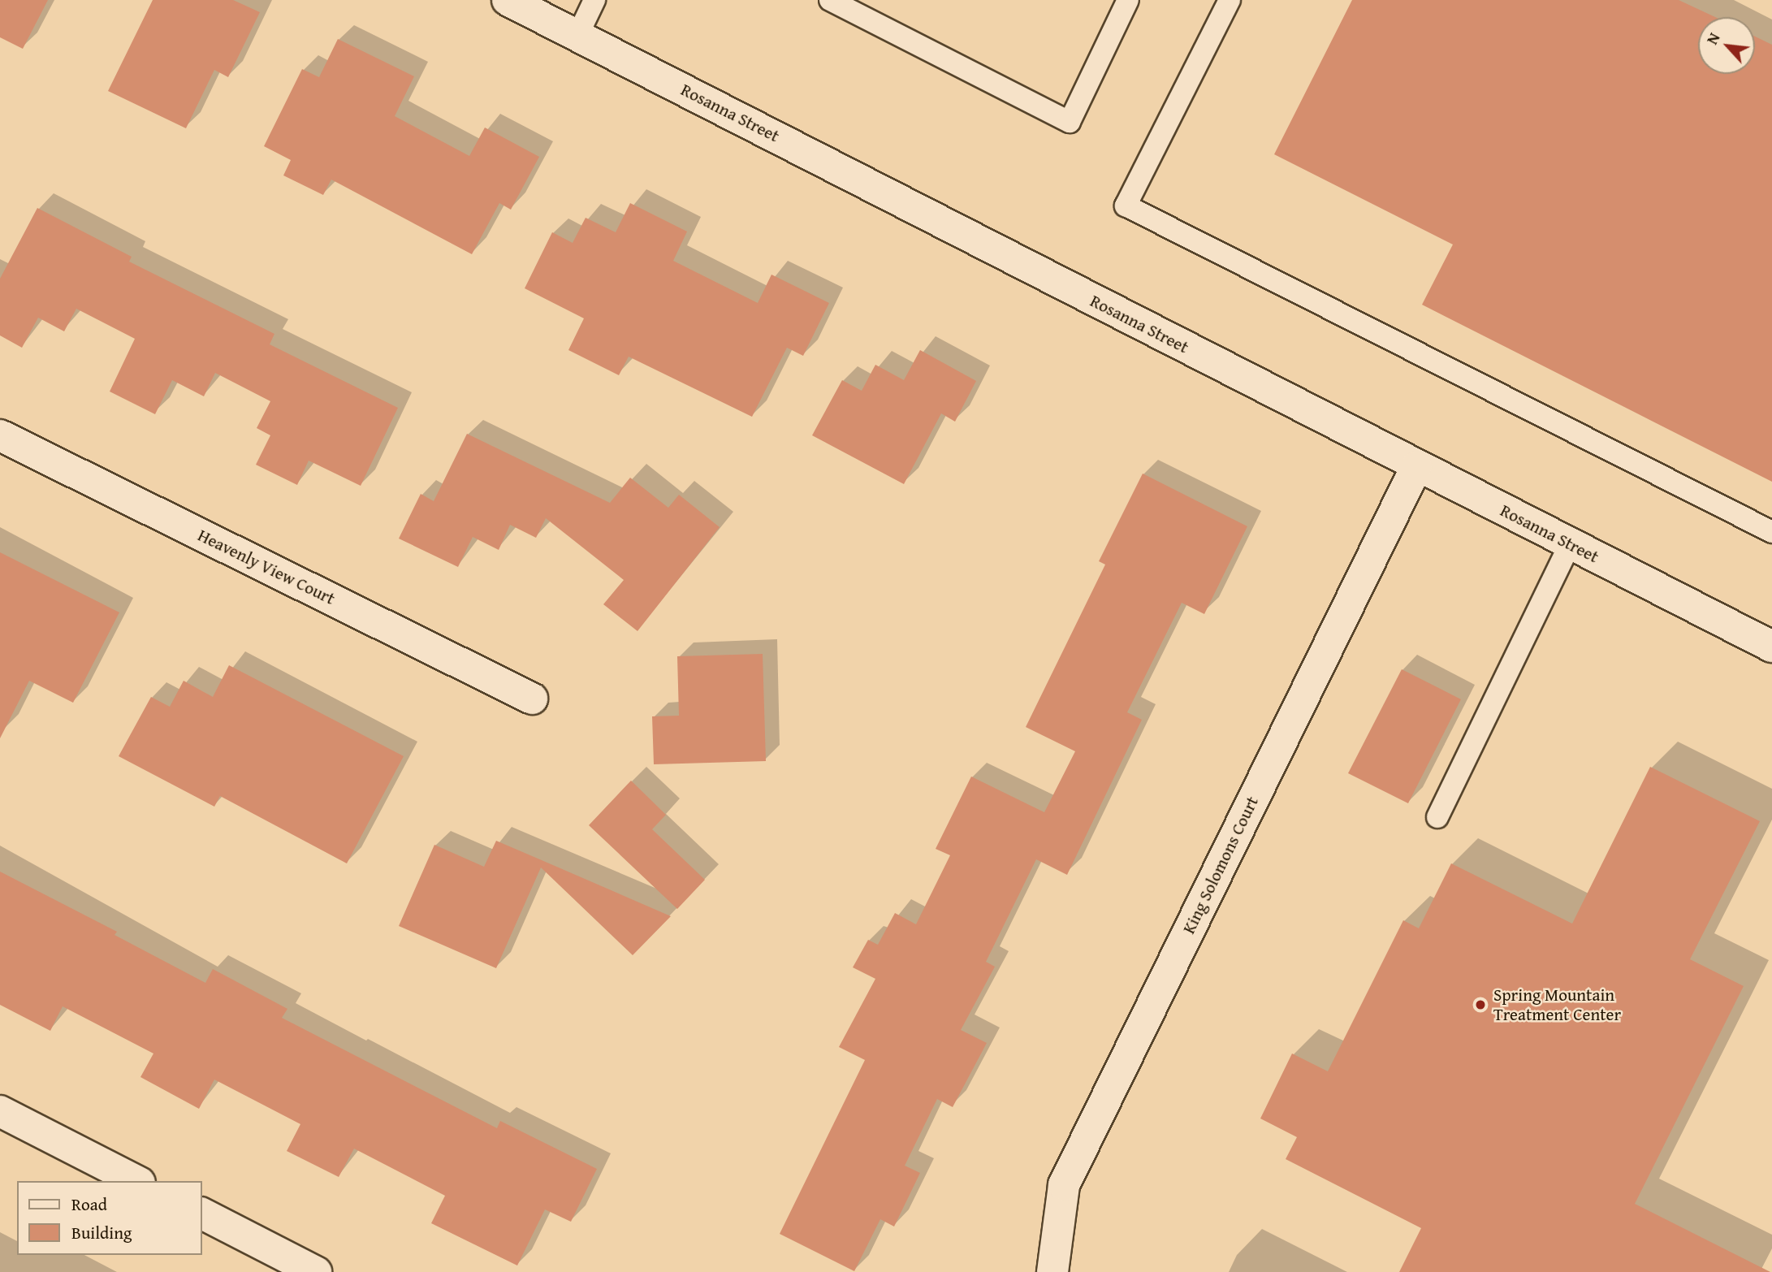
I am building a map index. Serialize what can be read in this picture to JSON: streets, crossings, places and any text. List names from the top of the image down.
{
  "streets": {
    "street": ["Rosanna Street", "Heavenly View Court", "King Solomons Court"]
  },
  "crossings": [
    ["Rosanna Street", "King Solomons Court"]
  ],
  "places": ["Spring Mountain Treatment Center"],
  "legend": ["Road", "Building"],
  "north": "top left"
}
